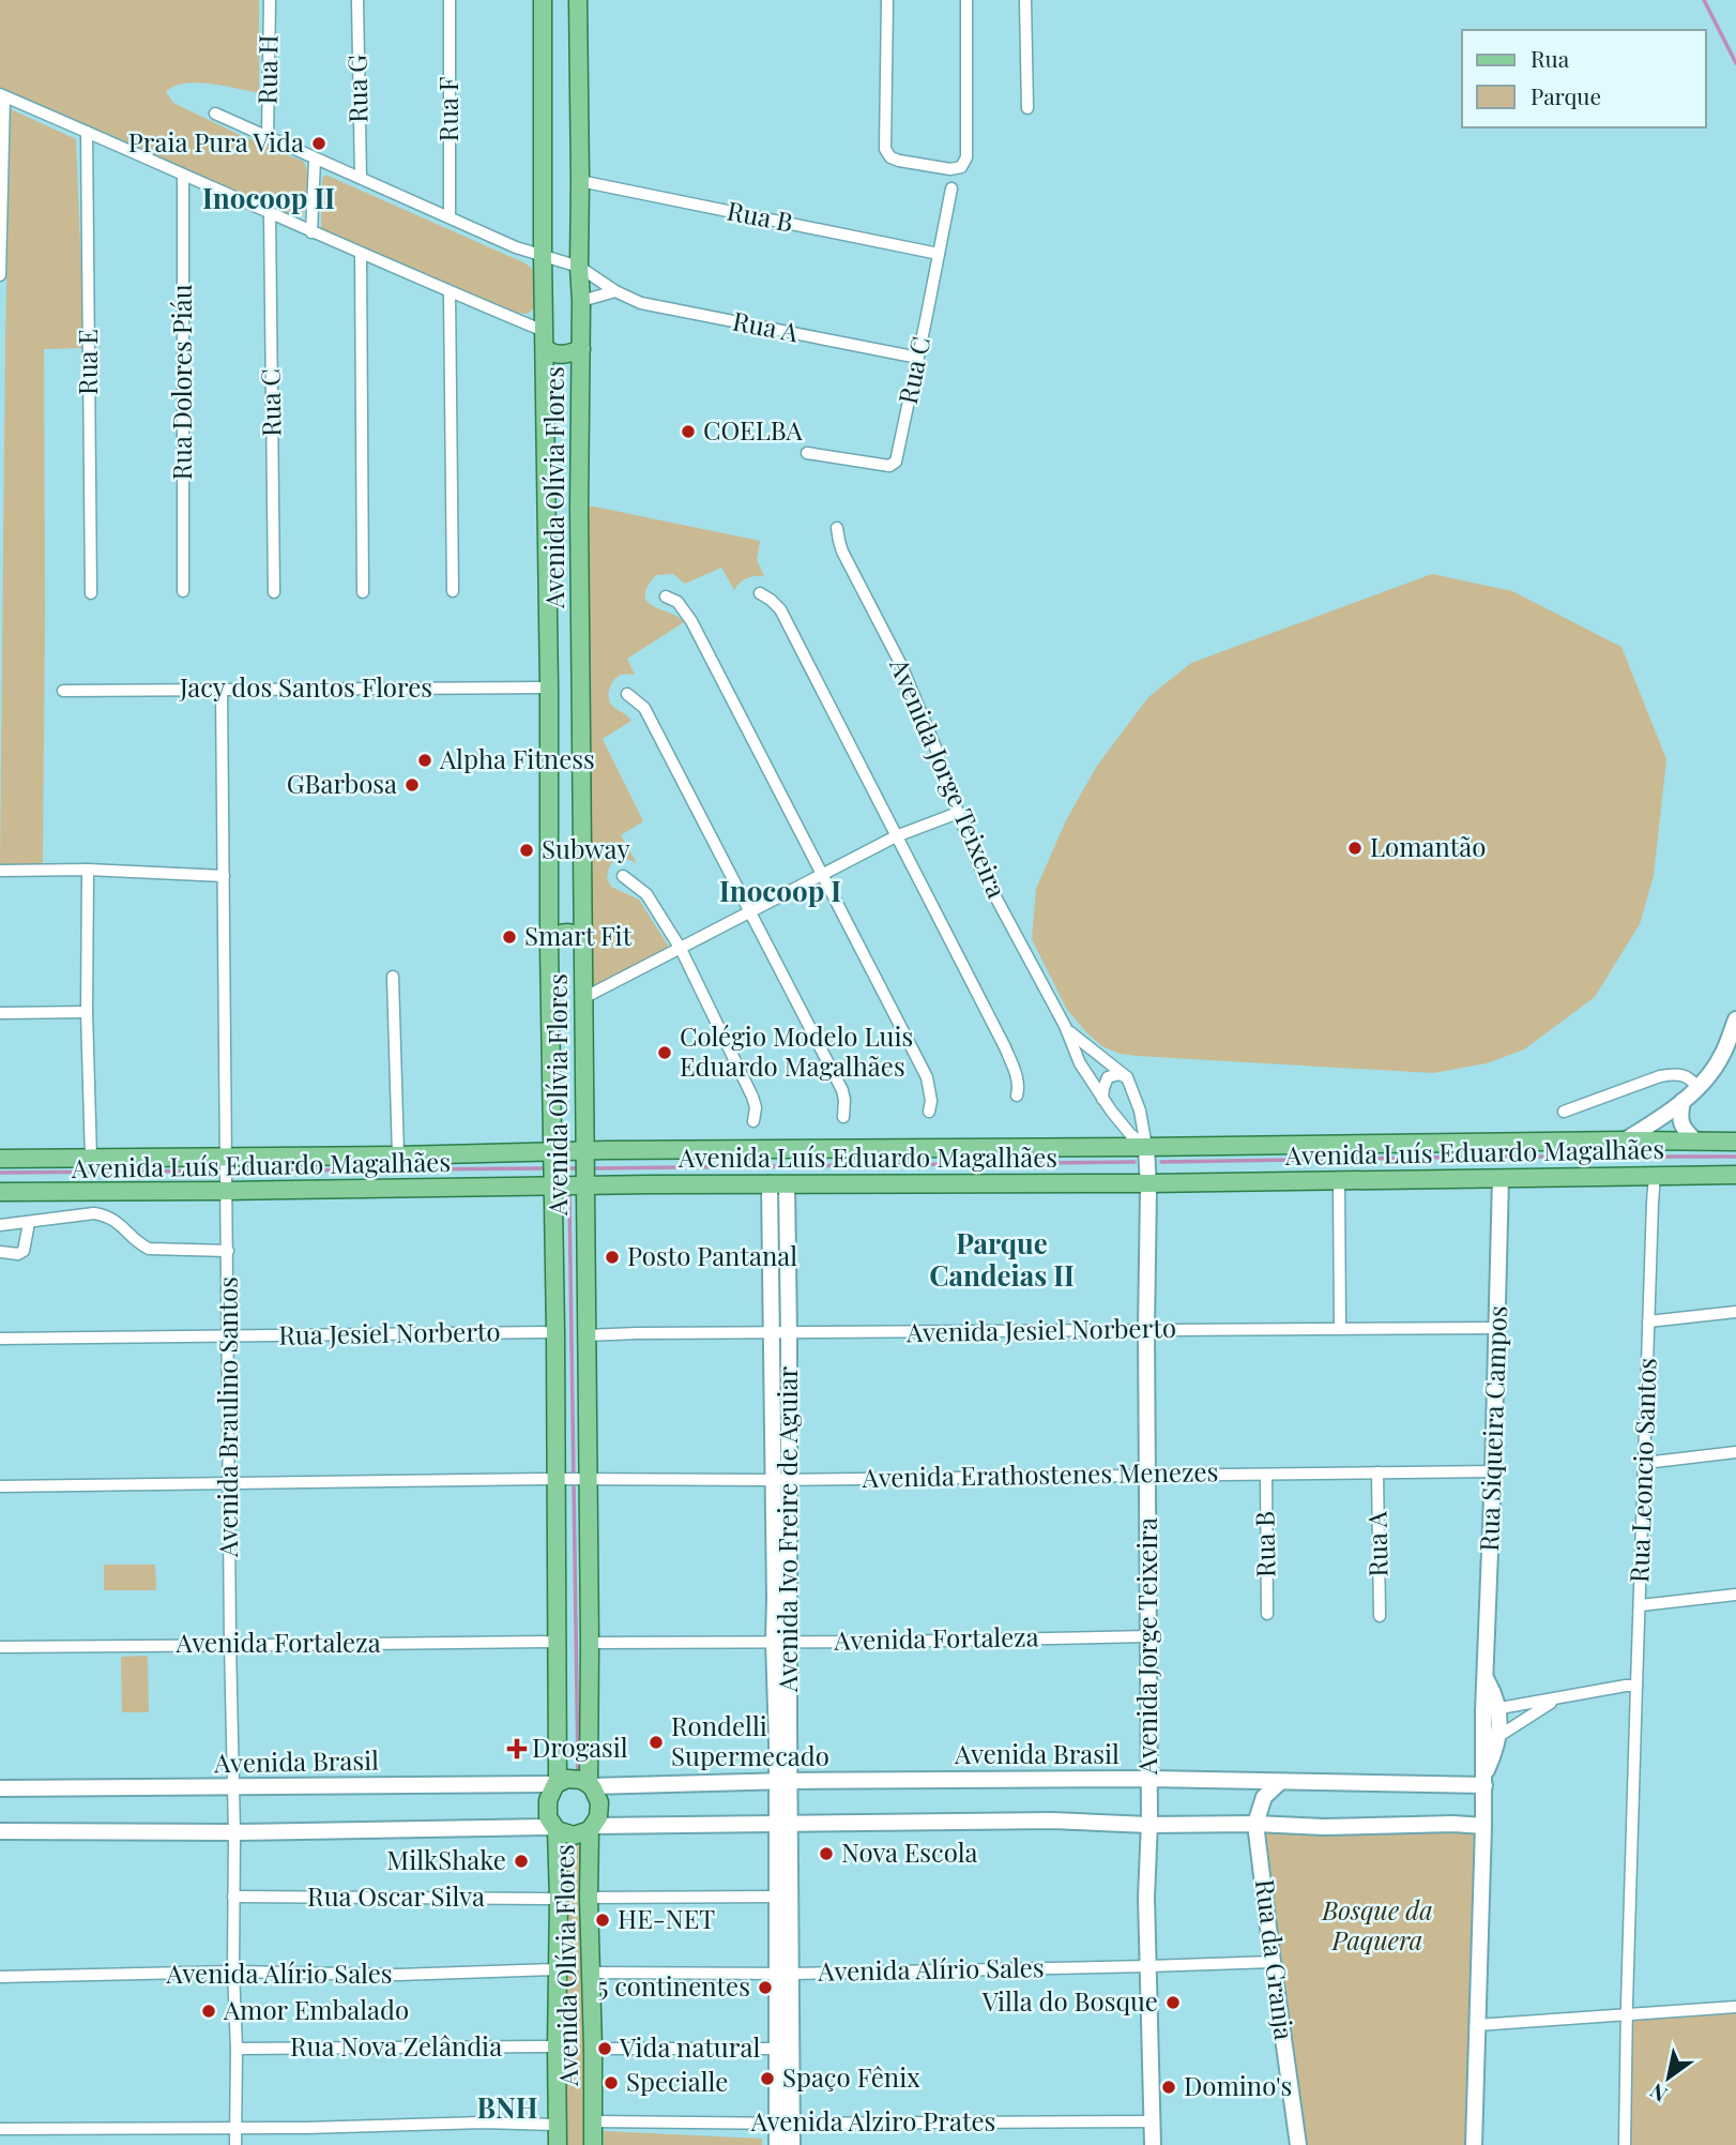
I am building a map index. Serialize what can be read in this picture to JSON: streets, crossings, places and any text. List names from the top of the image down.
{
  "streets": {
    "main road": ["Avenida Olívia Flores", "Avenida Luís Eduardo Magalhães", "Avenida Brasil"],
    "street": [
      "Rua H",
      "Rua G",
      "Rua F",
      "Rua B",
      "Rua A",
      "Rua E",
      "Rua C",
      "Rua Dolores Piáu",
      "Jacy dos Santos Flores",
      "Avenida Jorge Teixeira",
      "Avenida Jesiel Norberto",
      "Rua Jesiel Norberto",
      "Avenida Braulino Santos",
      "Rua Siqueira Campos",
      "Rua Leoncio Santos",
      "Avenida Erathostenes Menezes",
      "Avenida Ivo Freire de Aguiar",
      "Avenida Fortaleza",
      "Rua Oscar Silva",
      "Rua da Granja",
      "Avenida Alírio Sales",
      "Rua Nova Zelândia",
      "Avenida Alziro Prates"
    ]
  },
  "crossings": [
    ["Rua H", "Rua A"],
    ["Rua G", "Rua A"],
    ["Rua F", "Rua A"],
    ["Rua B", "Rua C"],
    ["Rua B", "Avenida Olívia Flores"],
    ["Rua B", "Avenida Erathostenes Menezes"],
    ["Rua A", "Rua C"],
    ["Rua A", "Avenida Olívia Flores"],
    ["Rua A", "Avenida Erathostenes Menezes"],
    ["Avenida Olívia Flores", "Jacy dos Santos Flores"],
    ["Avenida Olívia Flores", "Avenida Luís Eduardo Magalhães"],
    ["Avenida Olívia Flores", "Avenida Jesiel Norberto"],
    ["Avenida Olívia Flores", "Rua Jesiel Norberto"],
    ["Avenida Olívia Flores", "Avenida Erathostenes Menezes"],
    ["Avenida Olívia Flores", "Avenida Fortaleza"],
    ["Avenida Olívia Flores", "Avenida Brasil"],
    ["Avenida Olívia Flores", "Rua Oscar Silva"],
    ["Avenida Olívia Flores", "Avenida Alírio Sales"],
    ["Avenida Olívia Flores", "Rua Nova Zelândia"],
    ["Avenida Olívia Flores", "Avenida Alziro Prates"],
    ["Jacy dos Santos Flores", "Avenida Braulino Santos"],
    ["Avenida Jorge Teixeira", "Avenida Luís Eduardo Magalhães"],
    ["Avenida Jorge Teixeira", "Avenida Jesiel Norberto"],
    ["Avenida Jorge Teixeira", "Avenida Erathostenes Menezes"],
    ["Avenida Jorge Teixeira", "Avenida Fortaleza"],
    ["Avenida Jorge Teixeira", "Avenida Brasil"],
    ["Avenida Jorge Teixeira", "Avenida Alírio Sales"],
    ["Avenida Jorge Teixeira", "Avenida Alziro Prates"],
    ["Avenida Luís Eduardo Magalhães", "Avenida Braulino Santos"],
    ["Avenida Luís Eduardo Magalhães", "Rua Siqueira Campos"],
    ["Avenida Luís Eduardo Magalhães", "Rua Leoncio Santos"],
    ["Avenida Luís Eduardo Magalhães", "Avenida Ivo Freire de Aguiar"],
    ["Avenida Jesiel Norberto", "Rua Siqueira Campos"],
    ["Avenida Jesiel Norberto", "Avenida Ivo Freire de Aguiar"],
    ["Rua Jesiel Norberto", "Avenida Braulino Santos"],
    ["Avenida Braulino Santos", "Avenida Fortaleza"],
    ["Avenida Braulino Santos", "Avenida Brasil"],
    ["Avenida Braulino Santos", "Rua Oscar Silva"],
    ["Avenida Braulino Santos", "Avenida Alírio Sales"],
    ["Avenida Braulino Santos", "Rua Nova Zelândia"],
    ["Rua Siqueira Campos", "Avenida Erathostenes Menezes"],
    ["Rua Siqueira Campos", "Avenida Brasil"],
    ["Avenida Erathostenes Menezes", "Avenida Ivo Freire de Aguiar"],
    ["Avenida Ivo Freire de Aguiar", "Avenida Fortaleza"],
    ["Avenida Ivo Freire de Aguiar", "Avenida Brasil"],
    ["Avenida Ivo Freire de Aguiar", "Avenida Alírio Sales"],
    ["Avenida Ivo Freire de Aguiar", "Avenida Alziro Prates"],
    ["Rua da Granja", "Avenida Alírio Sales"]
  ],
  "districts": [
    "Inocoop II",
    "Inocoop I",
    "Parque Candeias II",
    "BNH"
  ],
  "parks": ["Bosque da Paquera"],
  "places": {
    "other": [
      "Praia Pura Vida",
      "COELBA",
      "Alpha Fitness",
      "GBarbosa",
      "Lomantão",
      "Subway",
      "Smart Fit",
      "Colégio Modelo Luis Eduardo Magalhães",
      "Posto Pantanal",
      "Rondelli Supermecado",
      "Nova Escola",
      "MilkShake",
      "HE-NET",
      "5 continentes",
      "Villa do Bosque",
      "Amor Embalado",
      "Vida natural",
      "Spaço Fênix",
      "Specialle",
      "Domino's"
    ],
    "health": ["Drogasil"]
  },
  "legend": ["Rua", "Parque"],
  "north": "bottom left"
}
